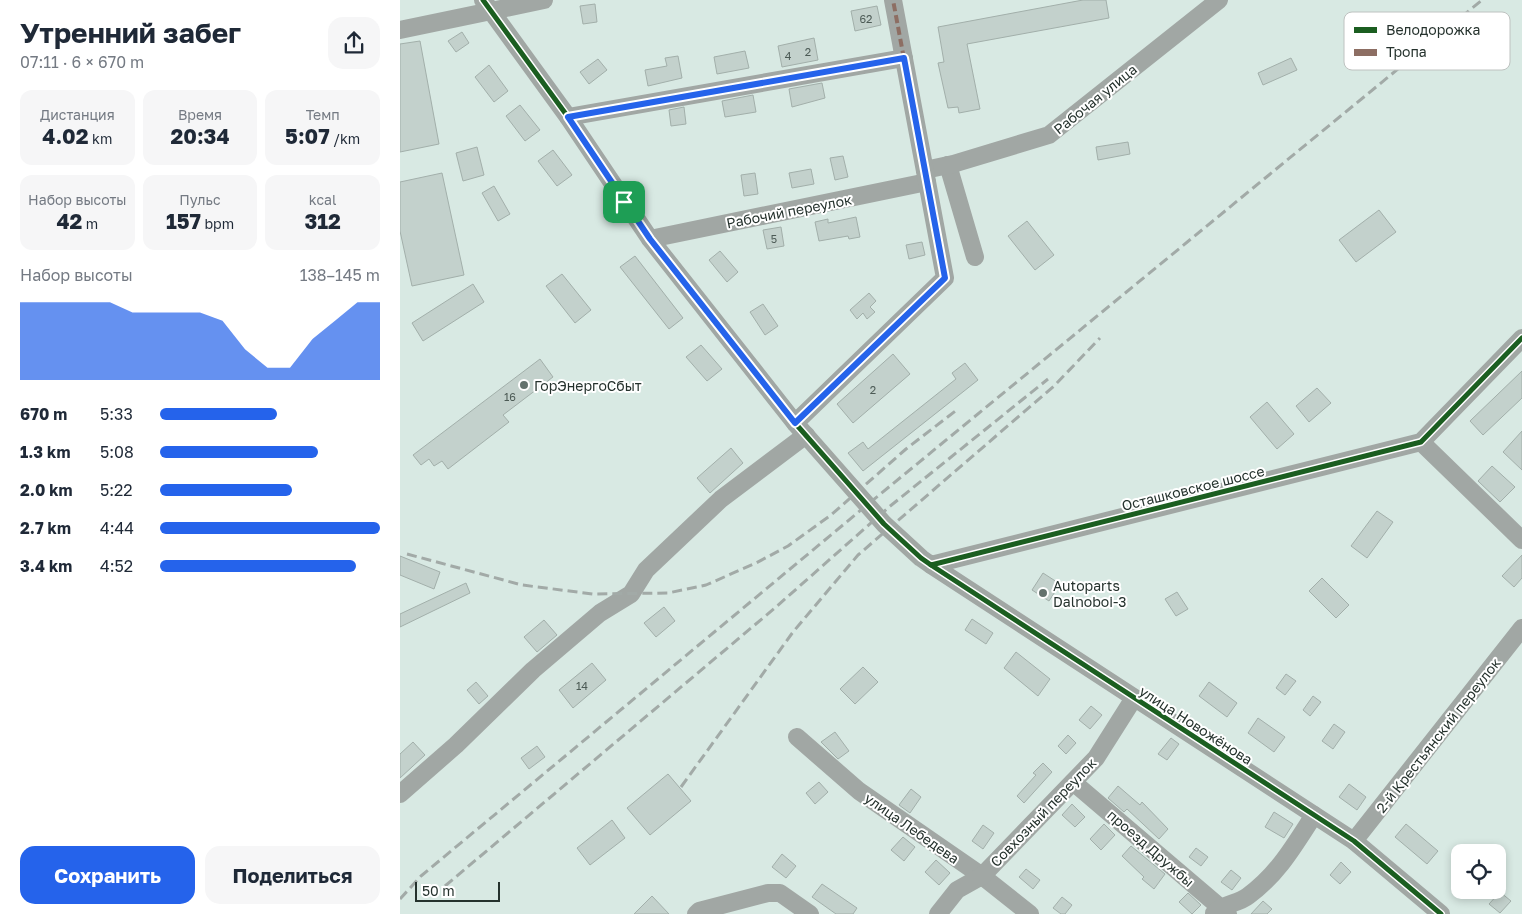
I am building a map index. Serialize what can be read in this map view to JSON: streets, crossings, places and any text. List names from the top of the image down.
{
  "streets": {
    "street": [
      "Рабочая улица",
      "Рабочий переулок",
      "Осташковское шоссе",
      "улица Новожёнова",
      "2-й Крестьянский переулок",
      "Совхозный переулок",
      "улица Лебедева",
      "проезд Дружбы"
    ]
  },
  "crossings": [
    ["Рабочая улица", "Рабочий переулок"],
    ["Осташковское шоссе", "улица Новожёнова"],
    ["улица Новожёнова", "2-й Крестьянский переулок"],
    ["улица Новожёнова", "Совхозный переулок"],
    ["Совхозный переулок", "улица Лебедева"],
    ["Совхозный переулок", "проезд Дружбы"]
  ],
  "places": ["ГорЭнергоСбыт", "Autoparts Dalnoboi-3"],
  "house_numbers": [
    "62",
    "2",
    "4",
    "5",
    "2",
    "16",
    "14"
  ],
  "legend": ["Велодорожка", "Тропа"],
  "scale_bar": "50 m",
  "page": {
    "heading": ["Утренний забег", "07:11 · 6 × 670 m"],
    "stats": [
      ["Дистанция", "4.02 km"],
      ["Время", "20:34"],
      ["Темп", "5:07 /km"],
      ["Набор высоты", "42 m"],
      ["Пульс", "157 bpm"],
      ["kcal", "312"]
    ],
    "chart": ["Набор высоты", "138–145 m"],
    "list": [
      {
        "name": "670 m",
        "note": "5:33"
      },
      {
        "name": "1.3 km",
        "note": "5:08"
      },
      {
        "name": "2.0 km",
        "note": "5:22"
      },
      {
        "name": "2.7 km",
        "note": "4:44"
      },
      {
        "name": "3.4 km",
        "note": "4:52"
      }
    ],
    "buttons": ["Сохранить", "Поделиться"],
    "scale": "50 m"
  }
}
